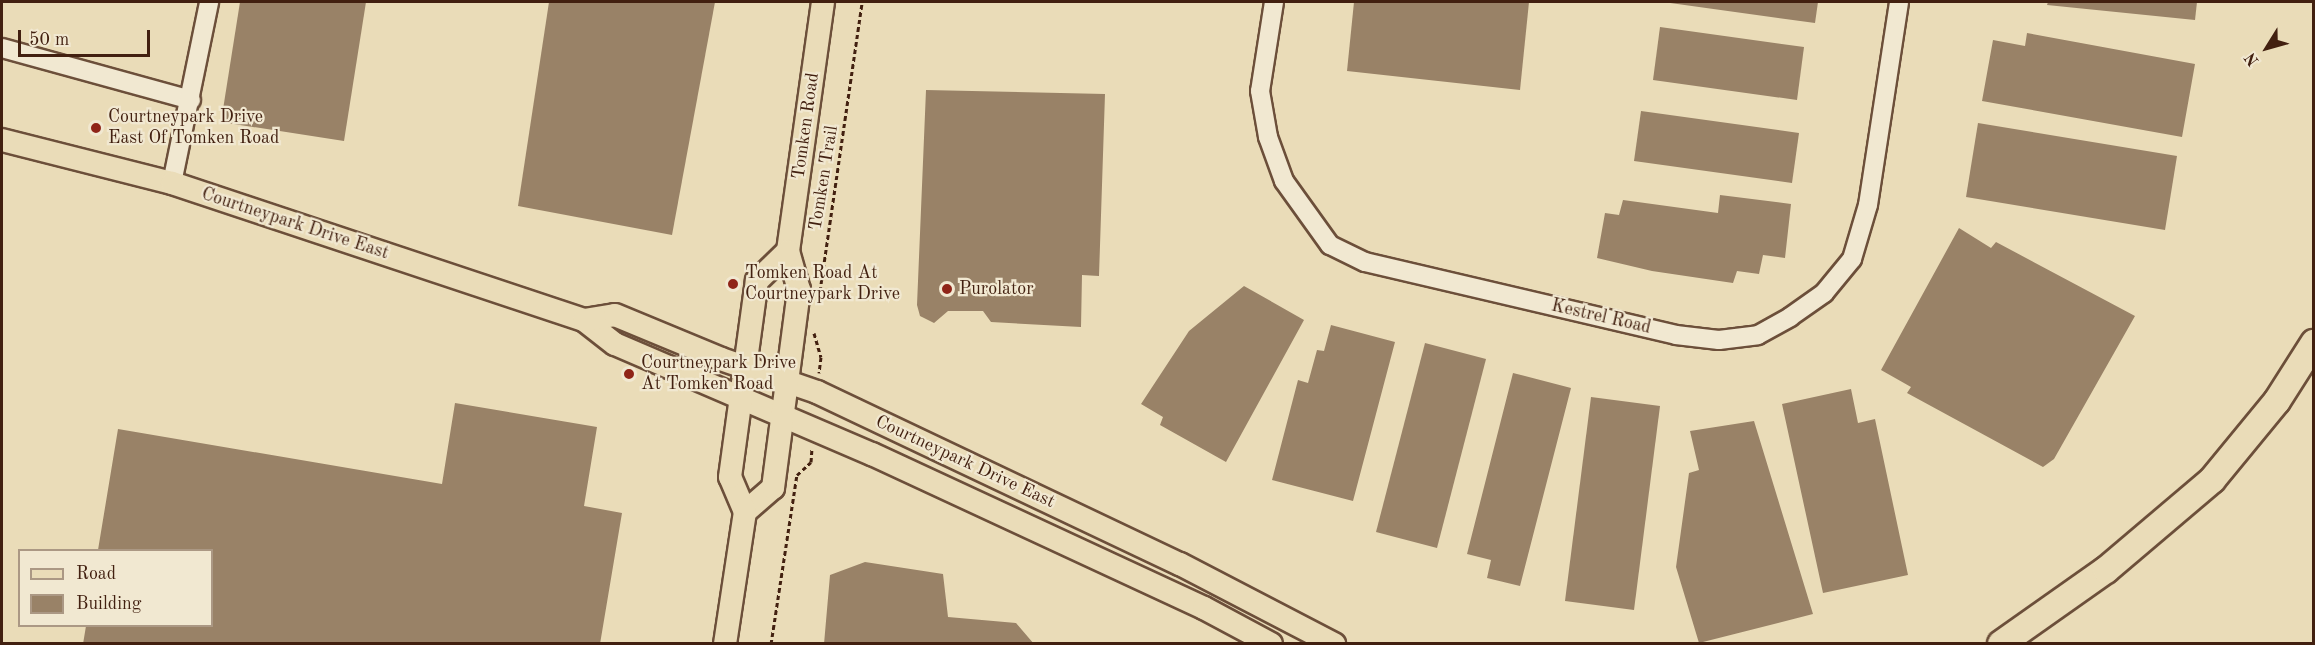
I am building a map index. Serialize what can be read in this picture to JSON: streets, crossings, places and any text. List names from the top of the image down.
{
  "streets": {
    "main road": ["Tomken Road", "Courtneypark Drive East"],
    "street": ["Kestrel Road"],
    "path": ["Tomken Trail"]
  },
  "crossings": [
    ["Tomken Road", "Courtneypark Drive East"]
  ],
  "places": [
    "Courtneypark Drive East Of Tomken Road",
    "Tomken Road At Courtneypark Drive",
    "Purolator",
    "Courtneypark Drive At Tomken Road"
  ],
  "legend": ["Road", "Building"],
  "scale_bar": "50 m",
  "north": "bottom left"
}
